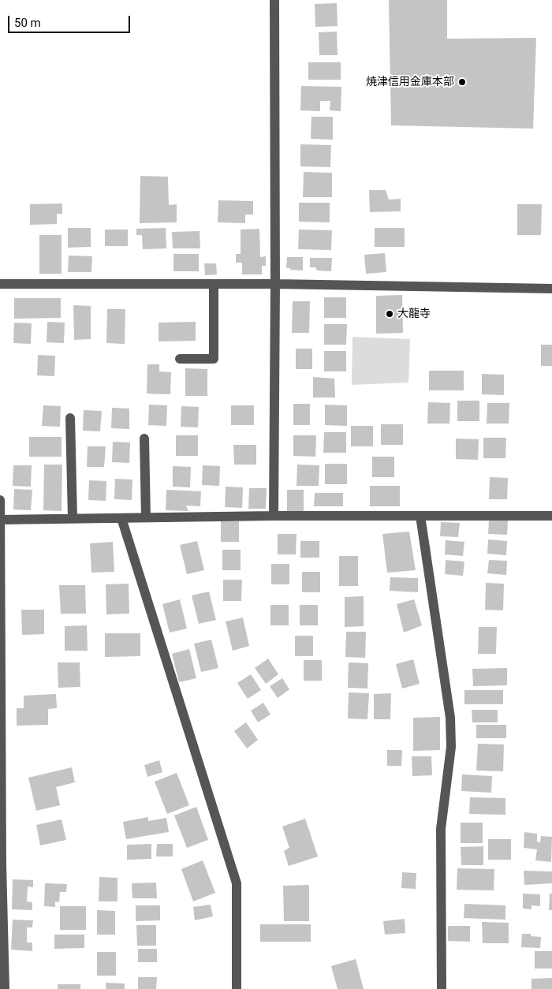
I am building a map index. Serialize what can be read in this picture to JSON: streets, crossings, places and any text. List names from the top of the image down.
{
  "places": ["焼津信用金庫本部", "大龍寺"],
  "scale_bar": "50 m"
}
